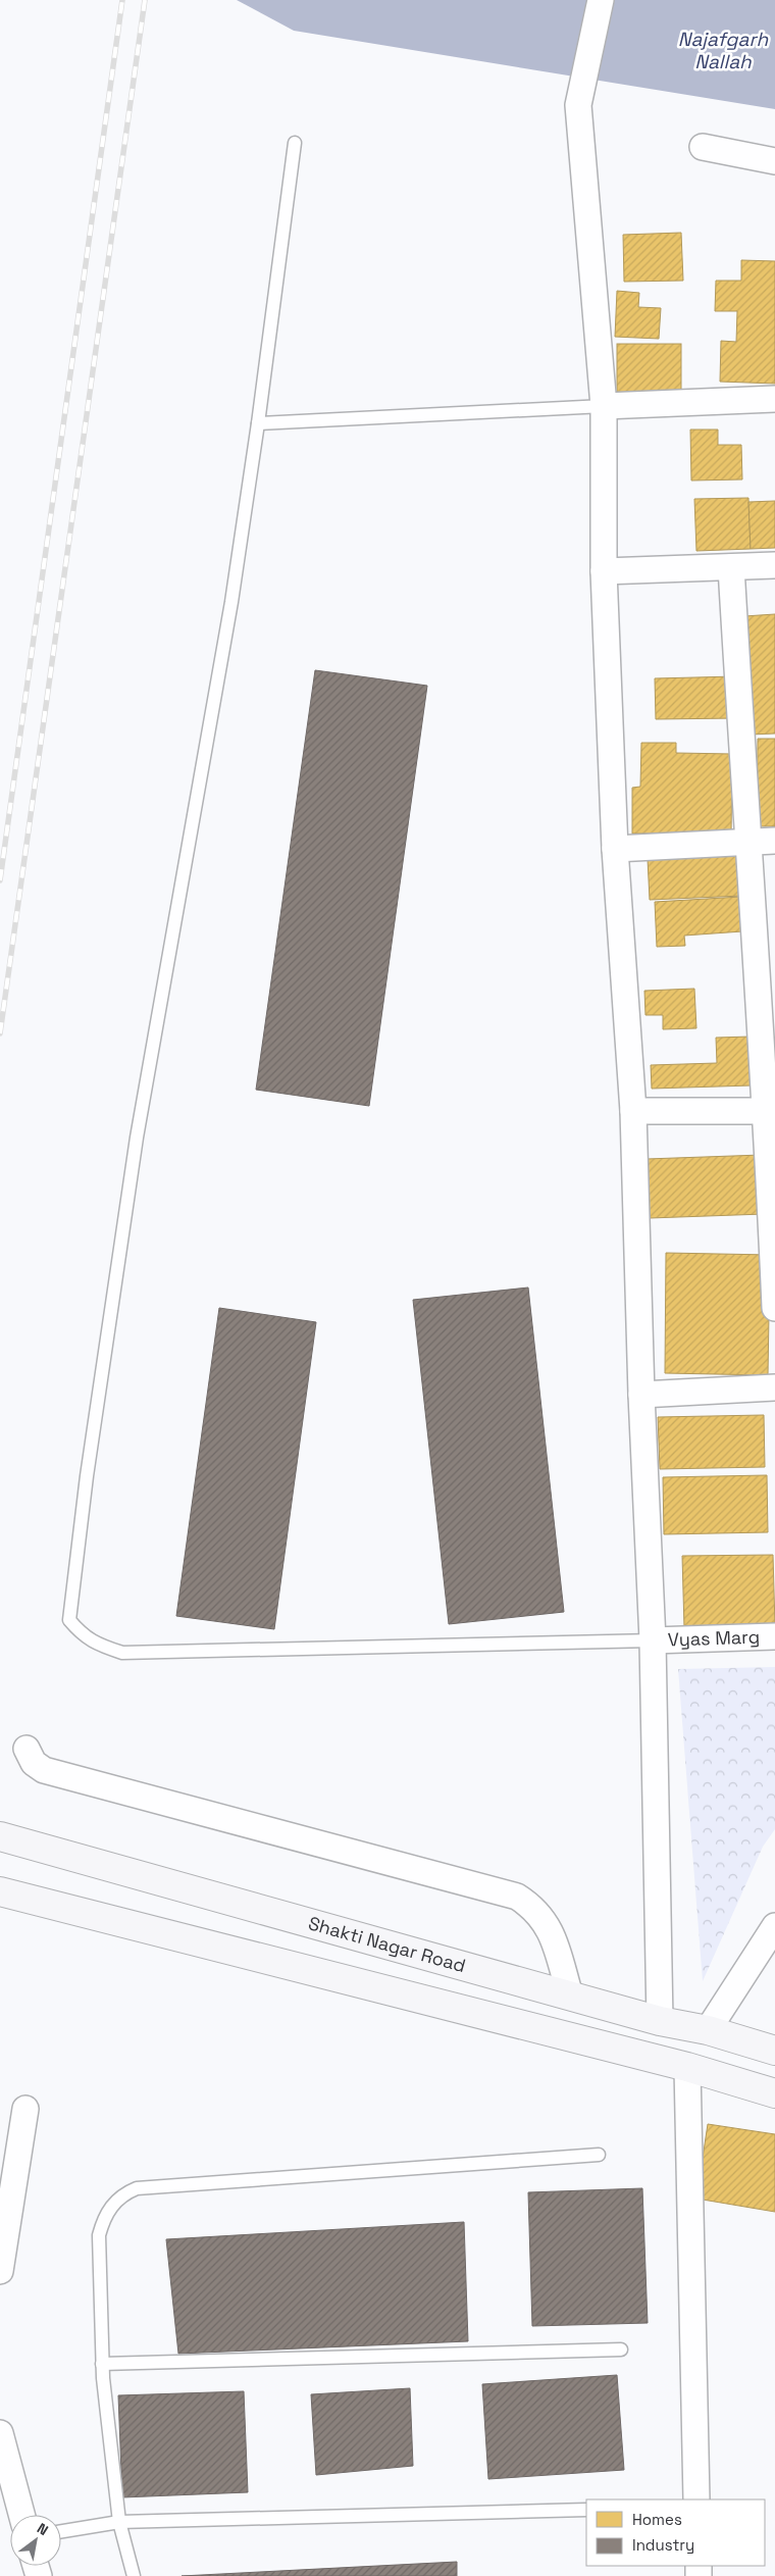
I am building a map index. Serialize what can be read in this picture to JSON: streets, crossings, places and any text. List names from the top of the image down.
{
  "streets": {
    "street": ["Vyas Marg", "Shakti Nagar Road"]
  },
  "water": ["Najafgarh Nallah"],
  "legend": ["Homes", "Industry"],
  "north": "top right"
}
